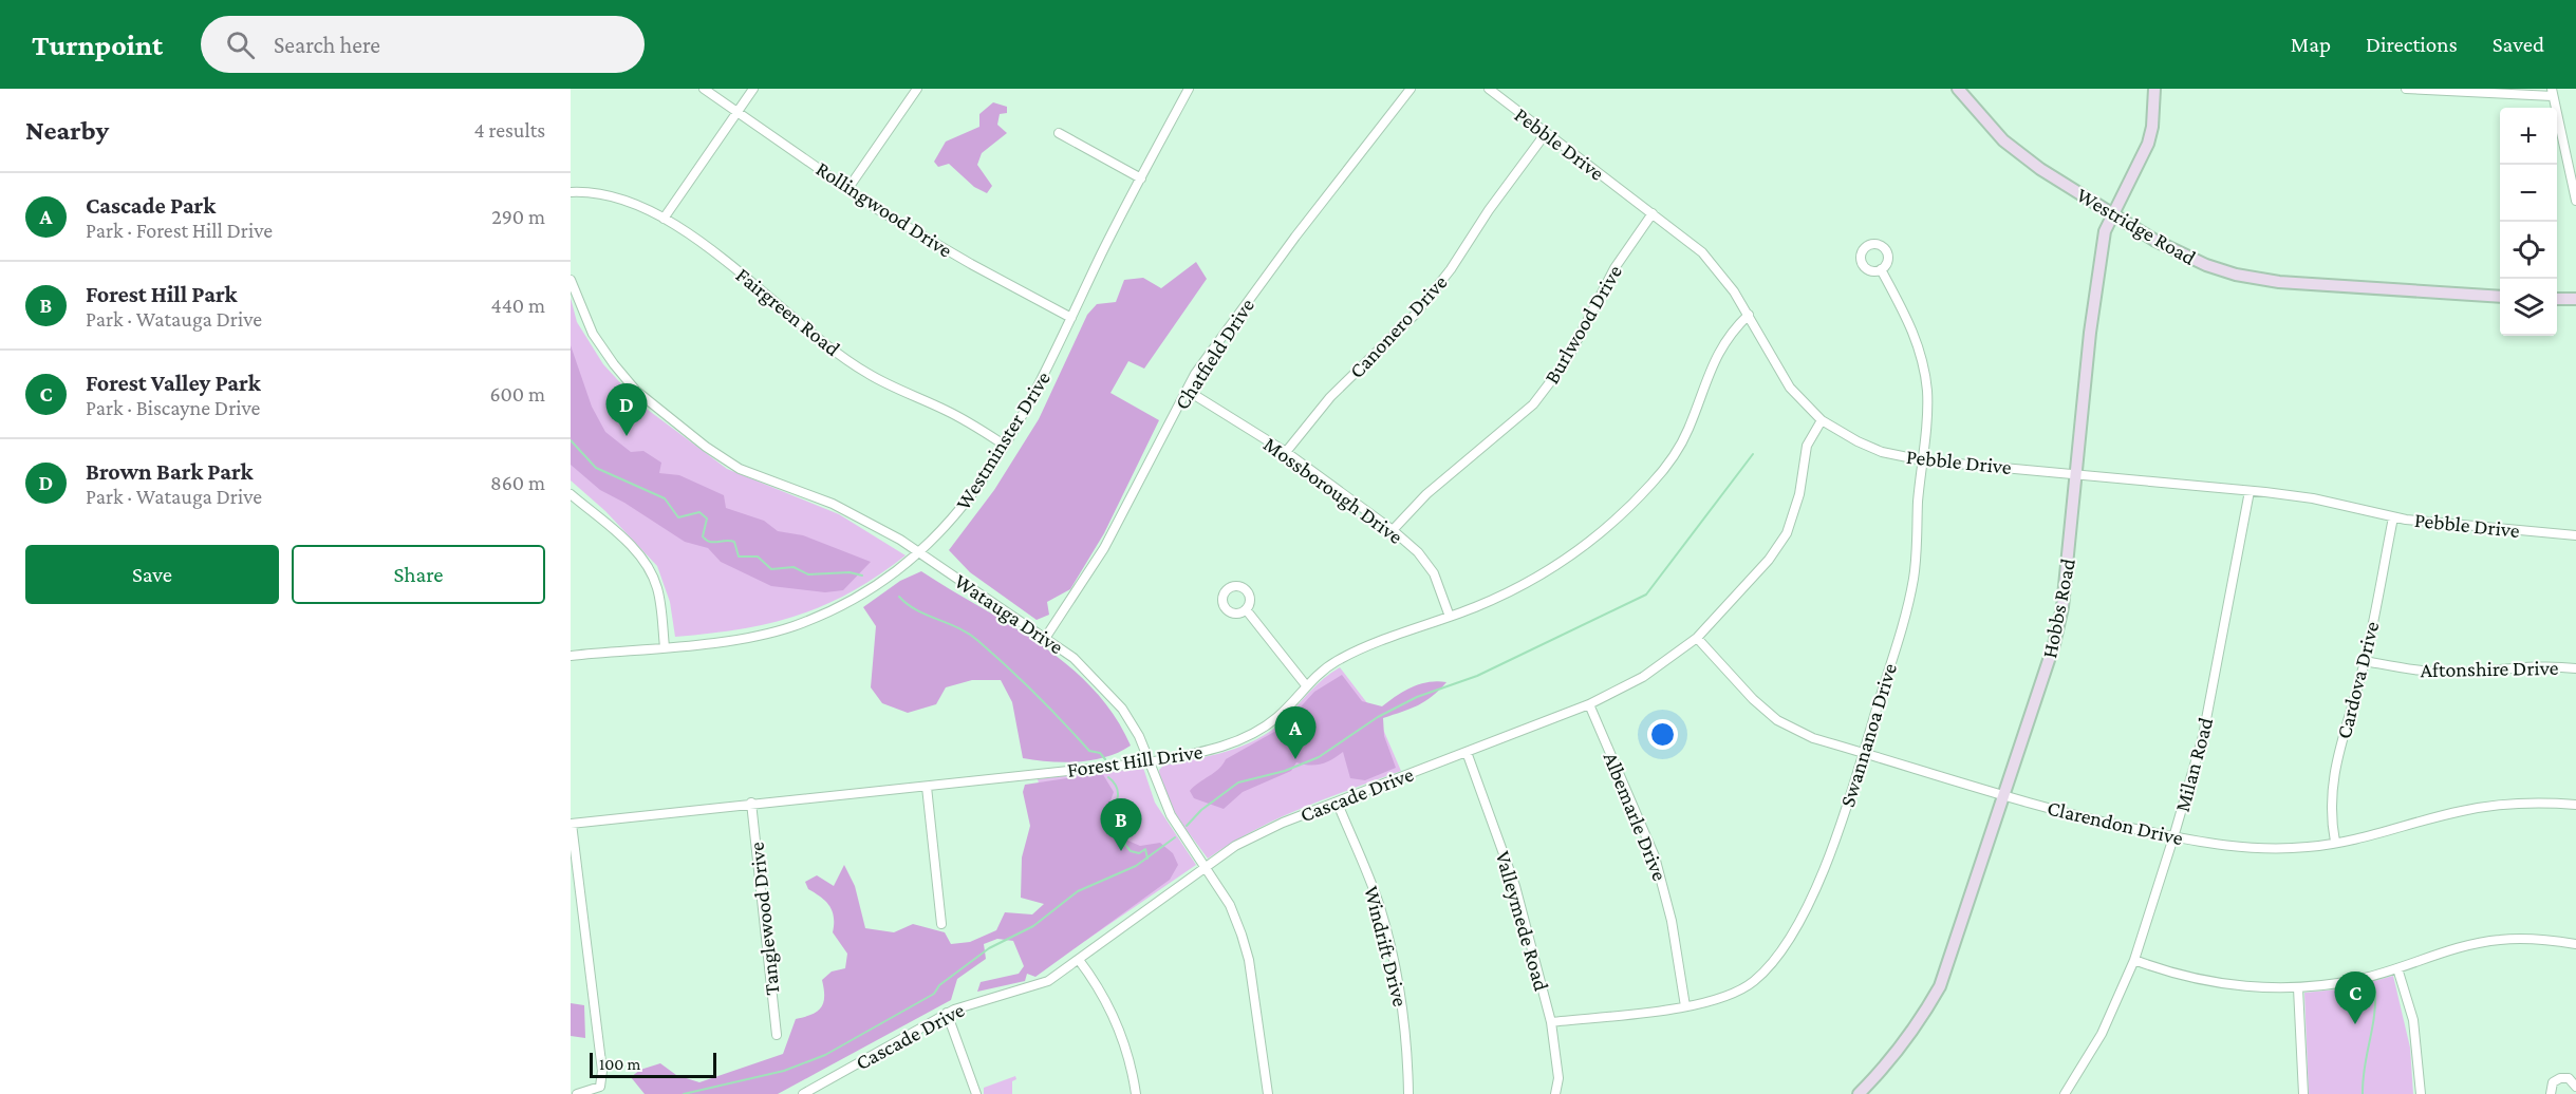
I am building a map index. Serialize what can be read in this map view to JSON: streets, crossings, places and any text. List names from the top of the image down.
{
  "streets": {
    "street": [
      "Pebble Drive",
      "Rollingwood Drive",
      "Westridge Road",
      "Fairgreen Road",
      "Burlwood Drive",
      "Canonero Drive",
      "Chatfield Drive",
      "Westminster Drive",
      "Mossborough Drive",
      "Hobbs Road",
      "Watauga Drive",
      "Aftonshire Drive",
      "Cardova Drive",
      "Swannanoa Drive",
      "Forest Hill Drive",
      "Milan Road",
      "Cascade Drive",
      "Albemarle Drive",
      "Clarendon Drive",
      "Tanglewood Drive",
      "Valleymede Road",
      "Windrift Drive"
    ]
  },
  "crossings": [
    ["Pebble Drive", "Burlwood Drive"],
    ["Pebble Drive", "Canonero Drive"],
    ["Pebble Drive", "Hobbs Road"],
    ["Pebble Drive", "Cardova Drive"],
    ["Pebble Drive", "Swannanoa Drive"],
    ["Pebble Drive", "Forest Hill Drive"],
    ["Pebble Drive", "Milan Road"],
    ["Pebble Drive", "Cascade Drive"],
    ["Rollingwood Drive", "Westminster Drive"],
    ["Westridge Road", "Hobbs Road"],
    ["Fairgreen Road", "Westminster Drive"],
    ["Burlwood Drive", "Mossborough Drive"],
    ["Canonero Drive", "Mossborough Drive"],
    ["Chatfield Drive", "Mossborough Drive"],
    ["Chatfield Drive", "Watauga Drive"],
    ["Westminster Drive", "Watauga Drive"],
    ["Mossborough Drive", "Forest Hill Drive"],
    ["Hobbs Road", "Clarendon Drive"],
    ["Watauga Drive", "Forest Hill Drive"],
    ["Watauga Drive", "Cascade Drive"],
    ["Aftonshire Drive", "Cardova Drive"],
    ["Cardova Drive", "Clarendon Drive"],
    ["Swannanoa Drive", "Albemarle Drive"],
    ["Swannanoa Drive", "Clarendon Drive"],
    ["Swannanoa Drive", "Valleymede Road"],
    ["Forest Hill Drive", "Tanglewood Drive"],
    ["Milan Road", "Clarendon Drive"],
    ["Cascade Drive", "Albemarle Drive"],
    ["Cascade Drive", "Clarendon Drive"],
    ["Cascade Drive", "Valleymede Road"],
    ["Cascade Drive", "Windrift Drive"]
  ],
  "scale_bar": "100 m",
  "page": {
    "header": "Turnpoint",
    "search": "Search here",
    "nav": ["Map", "Directions", "Saved"],
    "heading": ["Nearby", "4 results"],
    "map_buttons": ["+", "−"],
    "list": [
      {
        "mark": "A",
        "name": "Cascade Park",
        "note": "Park · Forest Hill Drive",
        "value": "290 m"
      },
      {
        "mark": "B",
        "name": "Forest Hill Park",
        "note": "Park · Watauga Drive",
        "value": "440 m"
      },
      {
        "mark": "C",
        "name": "Forest Valley Park",
        "note": "Park · Biscayne Drive",
        "value": "600 m"
      },
      {
        "mark": "D",
        "name": "Brown Bark Park",
        "note": "Park · Watauga Drive",
        "value": "860 m"
      }
    ],
    "pins": [
      "D",
      "A",
      "B",
      "C"
    ],
    "buttons": ["Save", "Share"],
    "scale": "100 m"
  }
}
